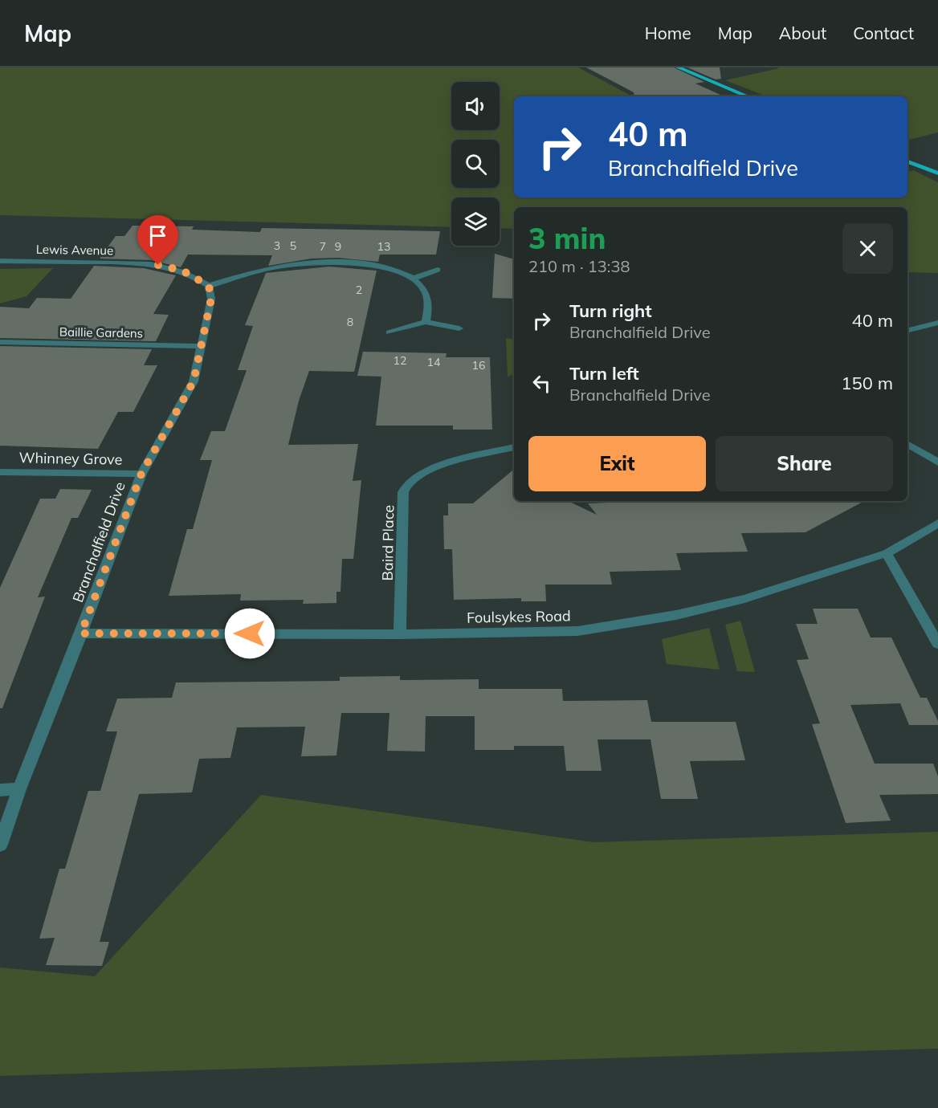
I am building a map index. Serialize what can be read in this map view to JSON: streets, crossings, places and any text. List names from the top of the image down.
{
  "streets": {
    "street": [
      "Lewis Avenue",
      "Baillie Gardens",
      "Whinney Grove",
      "Branchalfield Drive",
      "Baird Place",
      "Foulsykes Road"
    ]
  },
  "crossings": [
    ["Lewis Avenue", "Branchalfield Drive"],
    ["Baillie Gardens", "Branchalfield Drive"],
    ["Whinney Grove", "Branchalfield Drive"],
    ["Branchalfield Drive", "Foulsykes Road"],
    ["Baird Place", "Foulsykes Road"]
  ],
  "house_numbers": [
    "3",
    "5",
    "7",
    "9",
    "13",
    "2",
    "8",
    "12",
    "14",
    "16"
  ],
  "page": {
    "header": "Map",
    "nav": [
      "Home",
      "Map",
      "About",
      "Contact"
    ],
    "turn": ["40 m", "Branchalfield Drive"],
    "heading": ["3 min", "210 m · 13:38"],
    "list": [
      {
        "name": "Turn right",
        "note": "Branchalfield Drive",
        "value": "40 m"
      },
      {
        "name": "Turn left",
        "note": "Branchalfield Drive",
        "value": "150 m"
      }
    ],
    "buttons": ["Exit", "Share"]
  }
}
